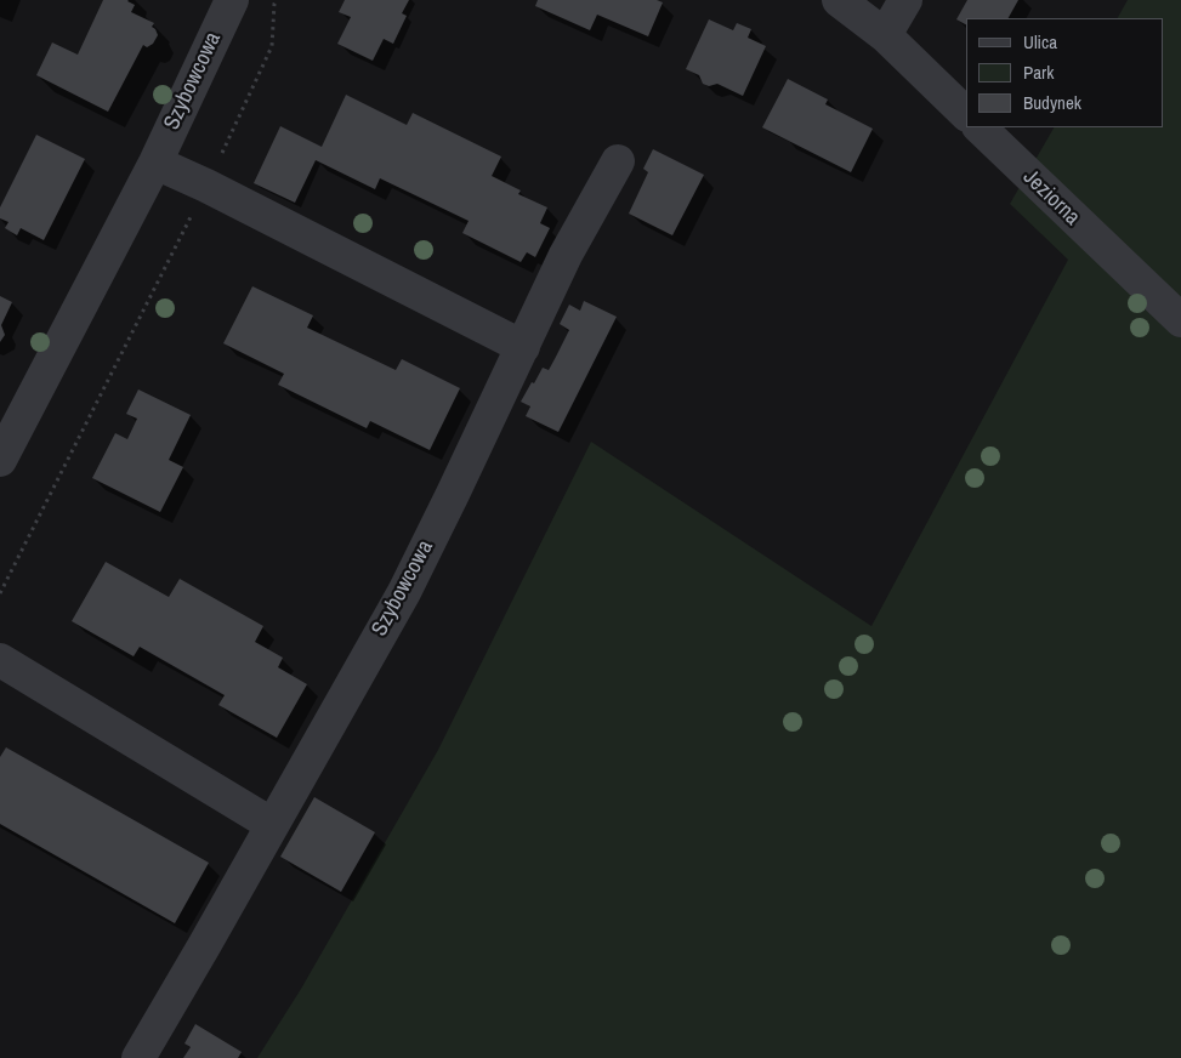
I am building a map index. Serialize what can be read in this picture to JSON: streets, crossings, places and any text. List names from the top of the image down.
{
  "streets": {
    "street": ["Szybowcowa", "Jeziorna"]
  },
  "legend": ["Ulica", "Park", "Budynek"]
}
